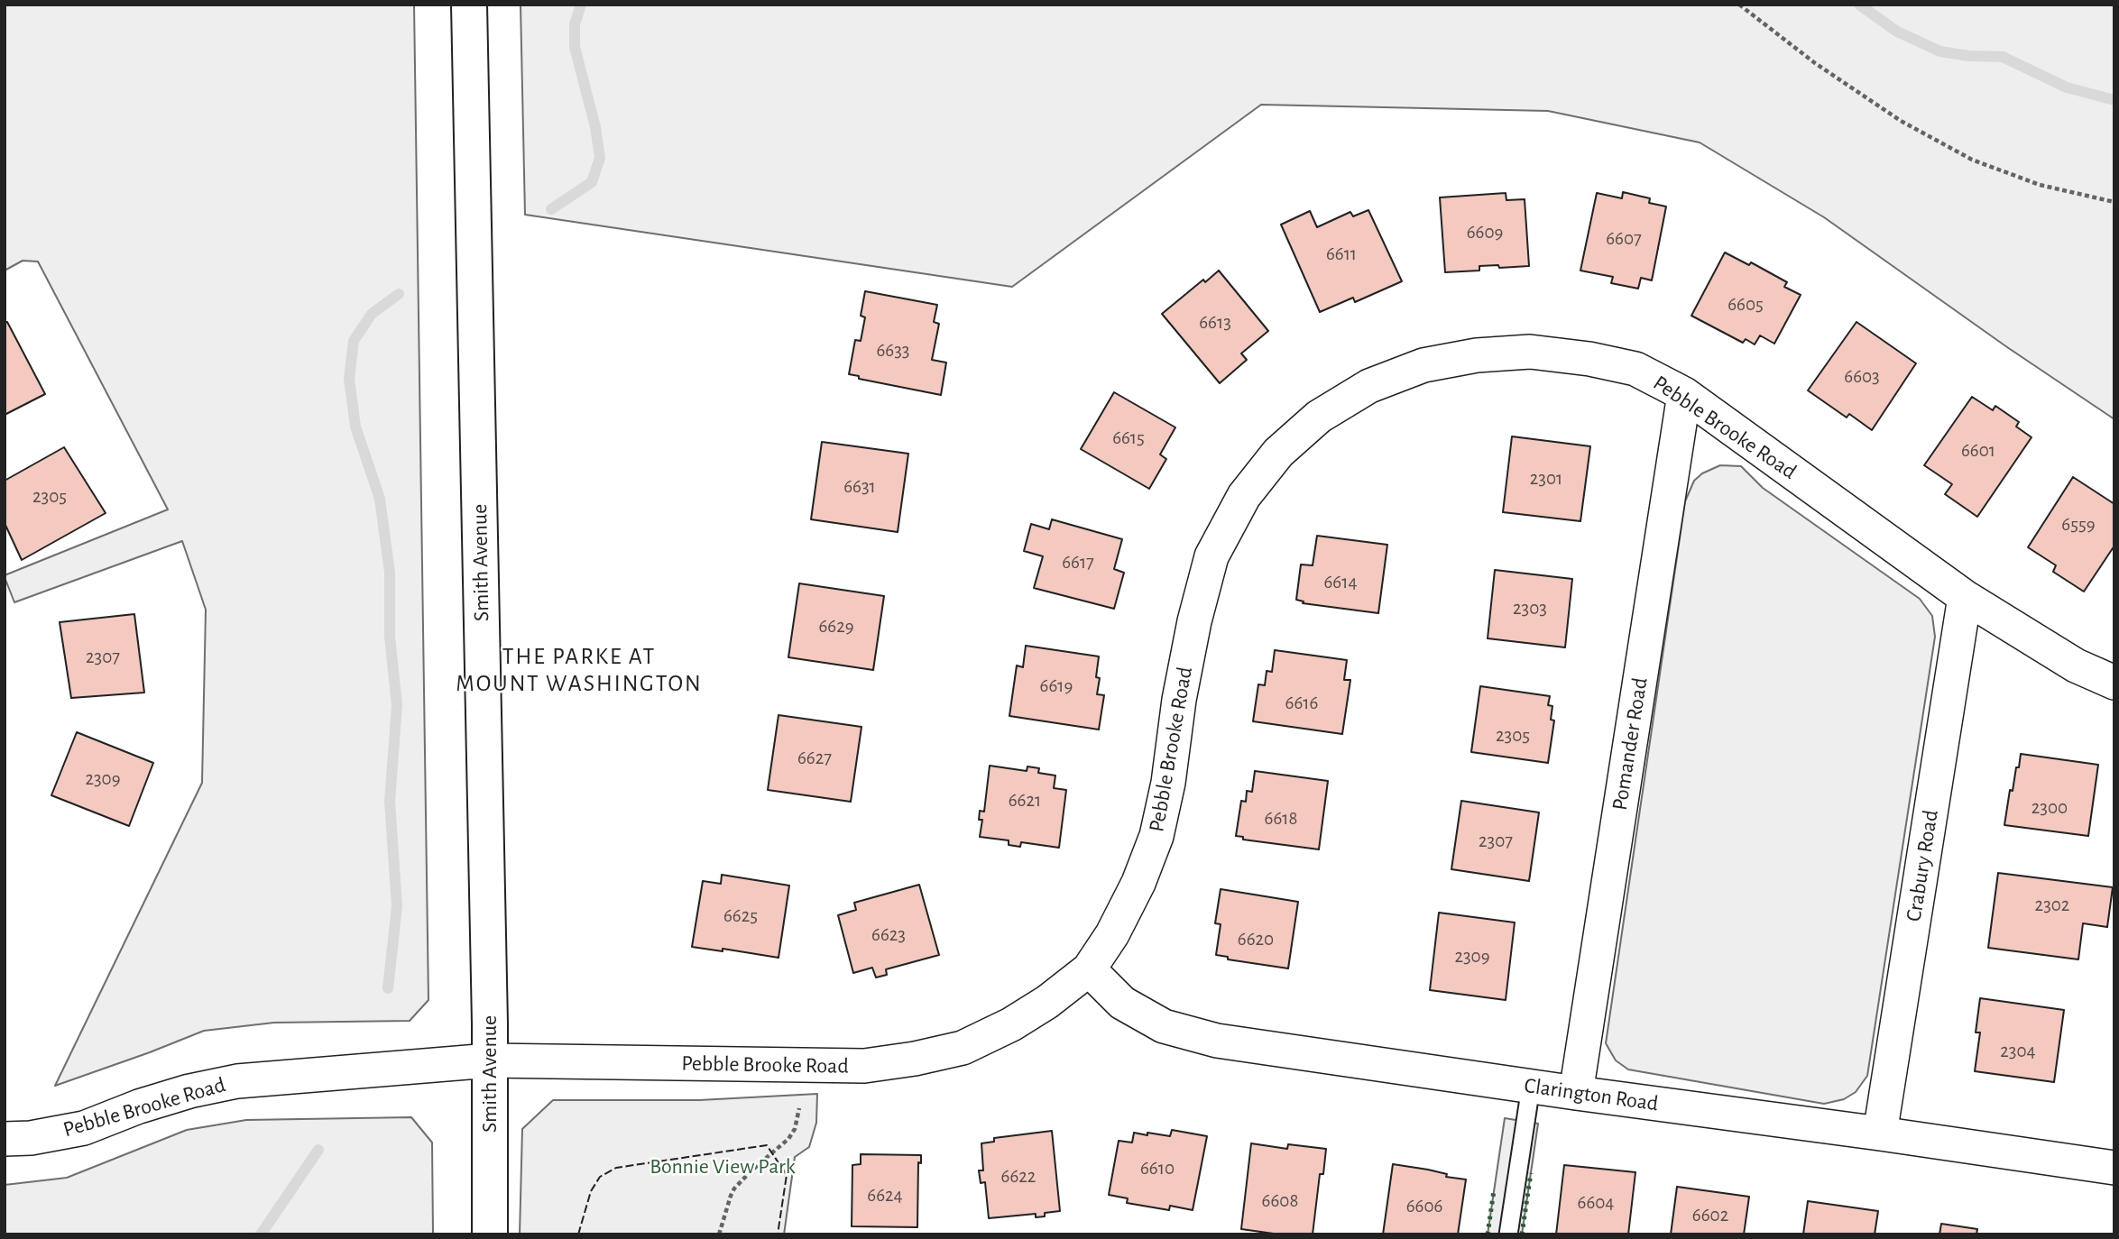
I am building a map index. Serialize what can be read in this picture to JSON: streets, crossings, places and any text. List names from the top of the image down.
{
  "streets": {
    "main road": ["Smith Avenue"],
    "street": [
      "Pebble Brooke Road",
      "Pomander Road",
      "Crabury Road",
      "Clarington Road"
    ]
  },
  "crossings": [
    ["Pebble Brooke Road", "Smith Avenue"],
    ["Pebble Brooke Road", "Pomander Road"],
    ["Pebble Brooke Road", "Crabury Road"],
    ["Pebble Brooke Road", "Clarington Road"],
    ["Pomander Road", "Clarington Road"],
    ["Crabury Road", "Clarington Road"]
  ],
  "districts": ["THE PARKE AT MOUNT WASHINGTON"],
  "parks": ["Bonnie View Park"],
  "house_numbers": [
    "6609",
    "6607",
    "6611",
    "6605",
    "6613",
    "6633",
    "6603",
    "6615",
    "6601",
    "2301",
    "6631",
    "2305",
    "6559",
    "6617",
    "6614",
    "2303",
    "6629",
    "2307",
    "6619",
    "6616",
    "2305",
    "6627",
    "2309",
    "6621",
    "2300",
    "6618",
    "2307",
    "2302",
    "6625",
    "6623",
    "6620",
    "2309",
    "2304",
    "6610",
    "6622",
    "6624",
    "6608",
    "6604",
    "6606",
    "6602"
  ]
}
